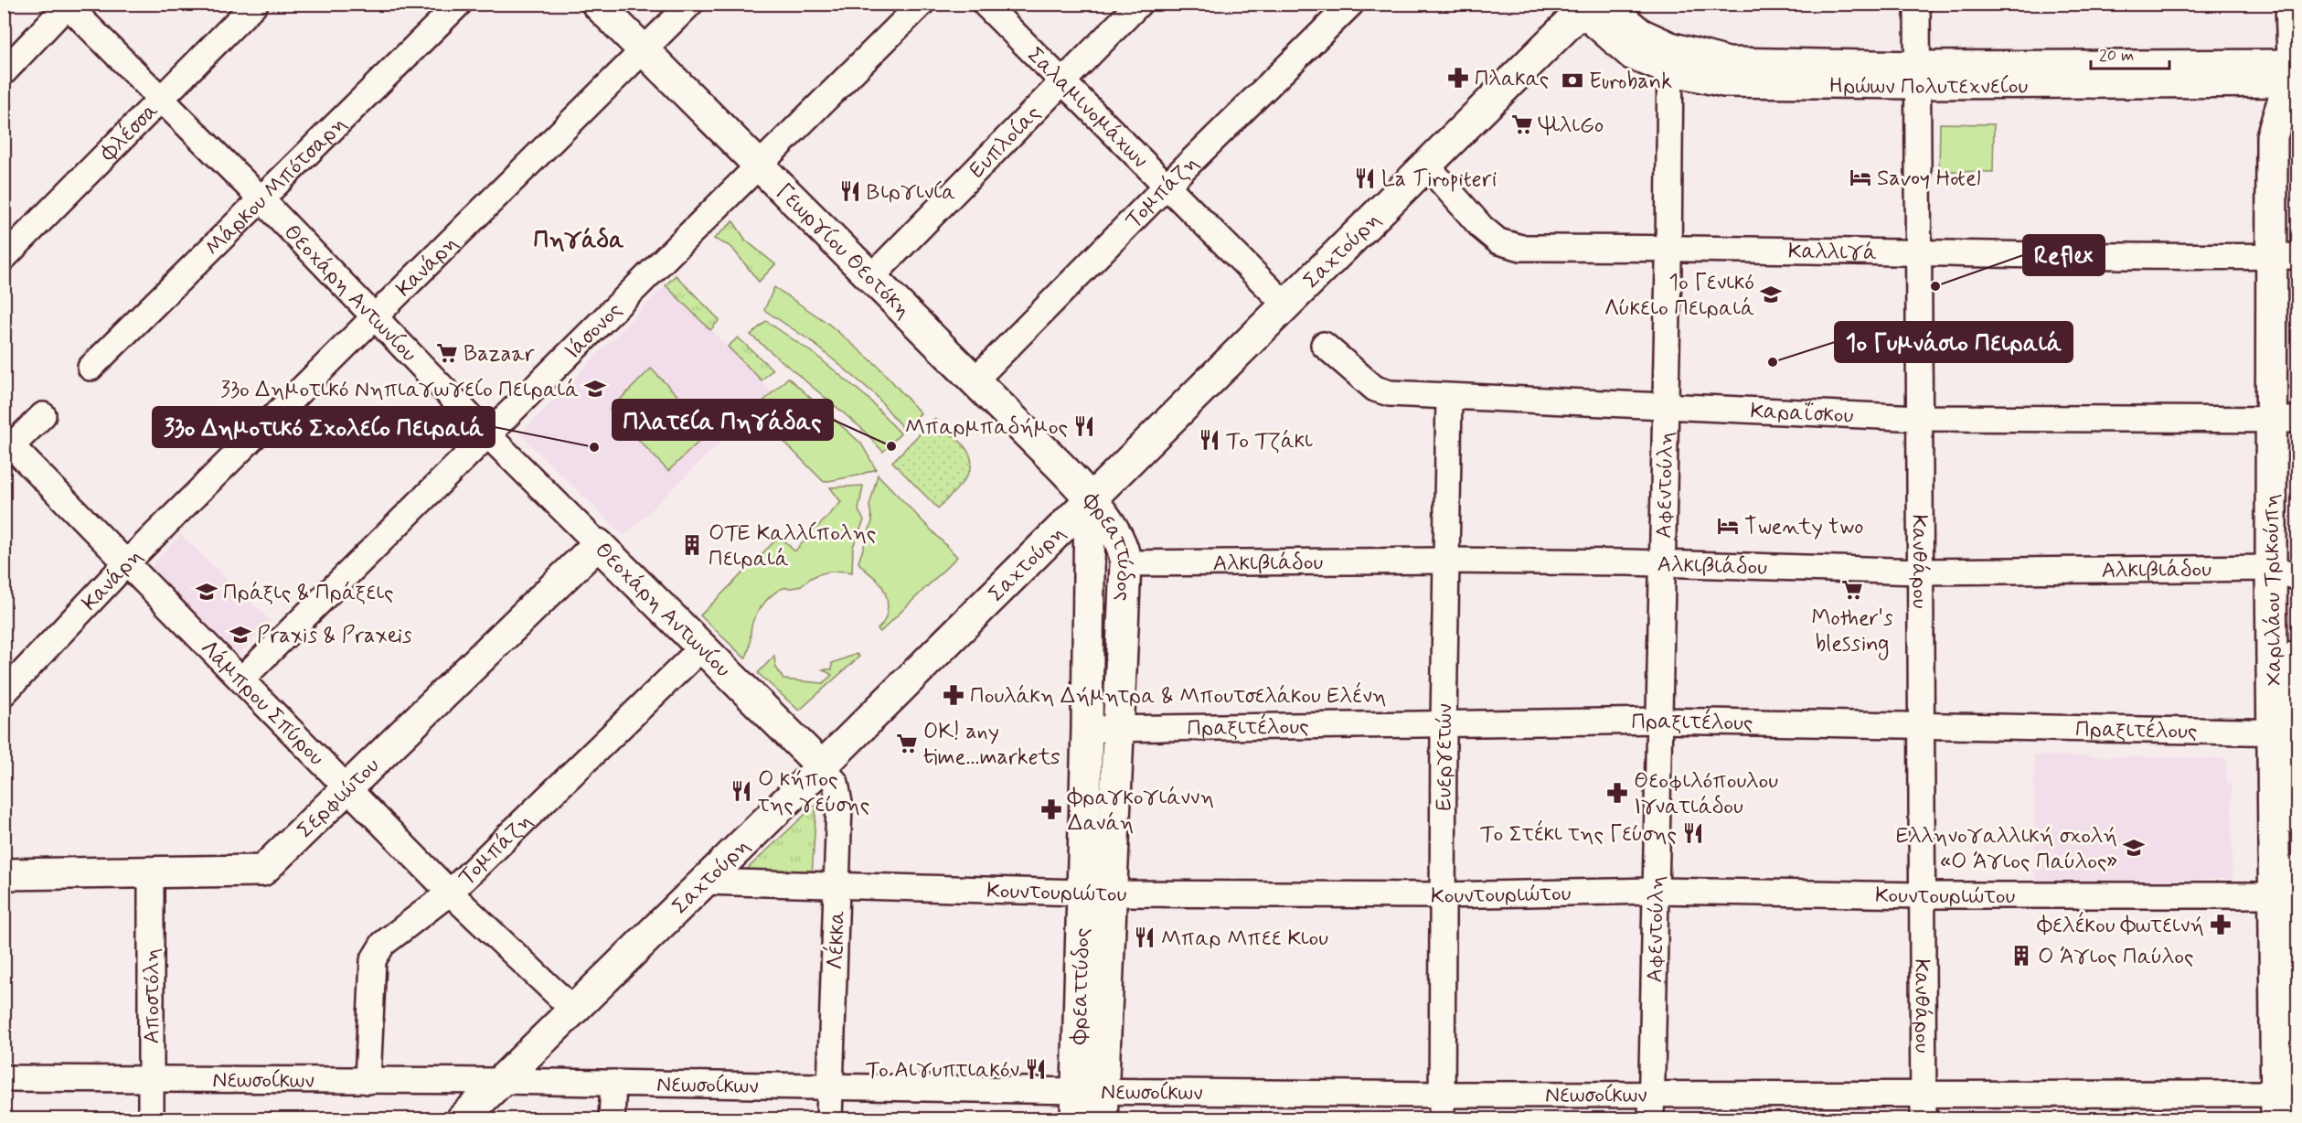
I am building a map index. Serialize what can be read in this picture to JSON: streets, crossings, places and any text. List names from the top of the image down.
{
  "streets": {
    "street": [
      "Ηρώων Πολυτεχνείου",
      "Σαλαμινομάχων",
      "Φλέσσα",
      "Ευπλοίας",
      "Μάρκου Μπότσαρη",
      "Τομπάζη",
      "Σαχτούρη",
      "Γεωργίου Θεοτόκη",
      "Καλλιγά",
      "Κανάρη",
      "Θεοχάρη Αντωνίου",
      "Ιάσονος",
      "Καραΐσκου",
      "Αφεντούλη",
      "Αλκιβιάδου",
      "Κανθάρου",
      "Φρεαττύδος",
      "Χαριλάου Τρικούπη",
      "Λάμπρου Σπύρου",
      "Πραξιτέλους",
      "Ευεργετών",
      "Σερφιώτου",
      "Κουντουριώτου",
      "Λέκκα",
      "Αποστόλη",
      "Νεωσοίκων"
    ]
  },
  "crossings": [
    ["Ηρώων Πολυτεχνείου", "Σαχτούρη"],
    ["Ηρώων Πολυτεχνείου", "Αφεντούλη"],
    ["Ηρώων Πολυτεχνείου", "Κανθάρου"],
    ["Ηρώων Πολυτεχνείου", "Χαριλάου Τρικούπη"],
    ["Σαλαμινομάχων", "Ευπλοίας"],
    ["Σαλαμινομάχων", "Τομπάζη"],
    ["Σαλαμινομάχων", "Σαχτούρη"],
    ["Φλέσσα", "Θεοχάρη Αντωνίου"],
    ["Ευπλοίας", "Γεωργίου Θεοτόκη"],
    ["Μάρκου Μπότσαρη", "Θεοχάρη Αντωνίου"],
    ["Τομπάζη", "Γεωργίου Θεοτόκη"],
    ["Τομπάζη", "Θεοχάρη Αντωνίου"],
    ["Τομπάζη", "Λάμπρου Σπύρου"],
    ["Τομπάζη", "Νεωσοίκων"],
    ["Σαχτούρη", "Γεωργίου Θεοτόκη"],
    ["Σαχτούρη", "Καλλιγά"],
    ["Σαχτούρη", "Θεοχάρη Αντωνίου"],
    ["Σαχτούρη", "Φρεαττύδος"],
    ["Σαχτούρη", "Λάμπρου Σπύρου"],
    ["Σαχτούρη", "Κουντουριώτου"],
    ["Σαχτούρη", "Λέκκα"],
    ["Σαχτούρη", "Νεωσοίκων"],
    ["Γεωργίου Θεοτόκη", "Κανάρη"],
    ["Γεωργίου Θεοτόκη", "Ιάσονος"],
    ["Γεωργίου Θεοτόκη", "Φρεαττύδος"],
    ["Καλλιγά", "Αφεντούλη"],
    ["Καλλιγά", "Κανθάρου"],
    ["Καλλιγά", "Χαριλάου Τρικούπη"],
    ["Κανάρη", "Θεοχάρη Αντωνίου"],
    ["Κανάρη", "Λάμπρου Σπύρου"],
    ["Θεοχάρη Αντωνίου", "Ιάσονος"],
    ["Θεοχάρη Αντωνίου", "Σερφιώτου"],
    ["Θεοχάρη Αντωνίου", "Λέκκα"],
    ["Ιάσονος", "Λάμπρου Σπύρου"],
    ["Καραΐσκου", "Αφεντούλη"],
    ["Καραΐσκου", "Κανθάρου"],
    ["Καραΐσκου", "Χαριλάου Τρικούπη"],
    ["Καραΐσκου", "Ευεργετών"],
    ["Αφεντούλη", "Αλκιβιάδου"],
    ["Αφεντούλη", "Πραξιτέλους"],
    ["Αφεντούλη", "Κουντουριώτου"],
    ["Αφεντούλη", "Νεωσοίκων"],
    ["Αλκιβιάδου", "Κανθάρου"],
    ["Αλκιβιάδου", "Φρεαττύδος"],
    ["Αλκιβιάδου", "Χαριλάου Τρικούπη"],
    ["Αλκιβιάδου", "Ευεργετών"],
    ["Κανθάρου", "Πραξιτέλους"],
    ["Κανθάρου", "Κουντουριώτου"],
    ["Κανθάρου", "Νεωσοίκων"],
    ["Φρεαττύδος", "Πραξιτέλους"],
    ["Φρεαττύδος", "Κουντουριώτου"],
    ["Φρεαττύδος", "Νεωσοίκων"],
    ["Χαριλάου Τρικούπη", "Πραξιτέλους"],
    ["Χαριλάου Τρικούπη", "Κουντουριώτου"],
    ["Χαριλάου Τρικούπη", "Νεωσοίκων"],
    ["Λάμπρου Σπύρου", "Σερφιώτου"],
    ["Πραξιτέλους", "Ευεργετών"],
    ["Ευεργετών", "Κουντουριώτου"],
    ["Ευεργετών", "Νεωσοίκων"],
    ["Σερφιώτου", "Αποστόλη"],
    ["Κουντουριώτου", "Λέκκα"],
    ["Λέκκα", "Νεωσοίκων"],
    ["Αποστόλη", "Νεωσοίκων"]
  ],
  "districts": ["Πηγάδα"],
  "places": {
    "pharmacy": [
      "Πλακας",
      "Πουλάκη Δήμητρα & Μπουτσελάκου Ελένη",
      "Θεοφιλόπουλου Ιγνατιάδου",
      "Φραγκογιάννη Δανάη",
      "Φελέκου Φωτεινή"
    ],
    "bank": ["Eurobank"],
    "supermarket": [
      "ΨιλιGo",
      "Bazaar",
      "Mother's blessing",
      "OK! any time...markets"
    ],
    "hotel": ["Savoy Hotel", "Twenty two"],
    "restaurant": [
      "La Tiropiteri",
      "Βιργινία",
      "Μπαρμπαδήμος",
      "Το Τζάκι",
      "Ο κήπος της γεύσης",
      "Το Στέκι της Γεύσης",
      "Μπαρ Μπεε Κιου",
      "Το Αιγυπτιακόν"
    ],
    "other": [
      "Reflex",
      "1ο Γυμνάσιο Πειραιά",
      "Πλατεία Πηγάδας",
      "33ο Δημοτικό Σχολείο Πειραιά"
    ],
    "school or university": [
      "1ο Γενικό Λύκειο Πειραιά",
      "33ο Δημοτικό Νηπιαγωγείο Πειραιά",
      "Πράξις & Πράξεις",
      "Praxis & Praxeis",
      "Ελληνογαλλική σχολή «Ο Άγιος Παύλος»"
    ],
    "building": ["ΟΤΕ Καλλίπολης Πειραιά", "Ο Άγιος Παύλος"]
  },
  "scale_bar": "20 m"
}
